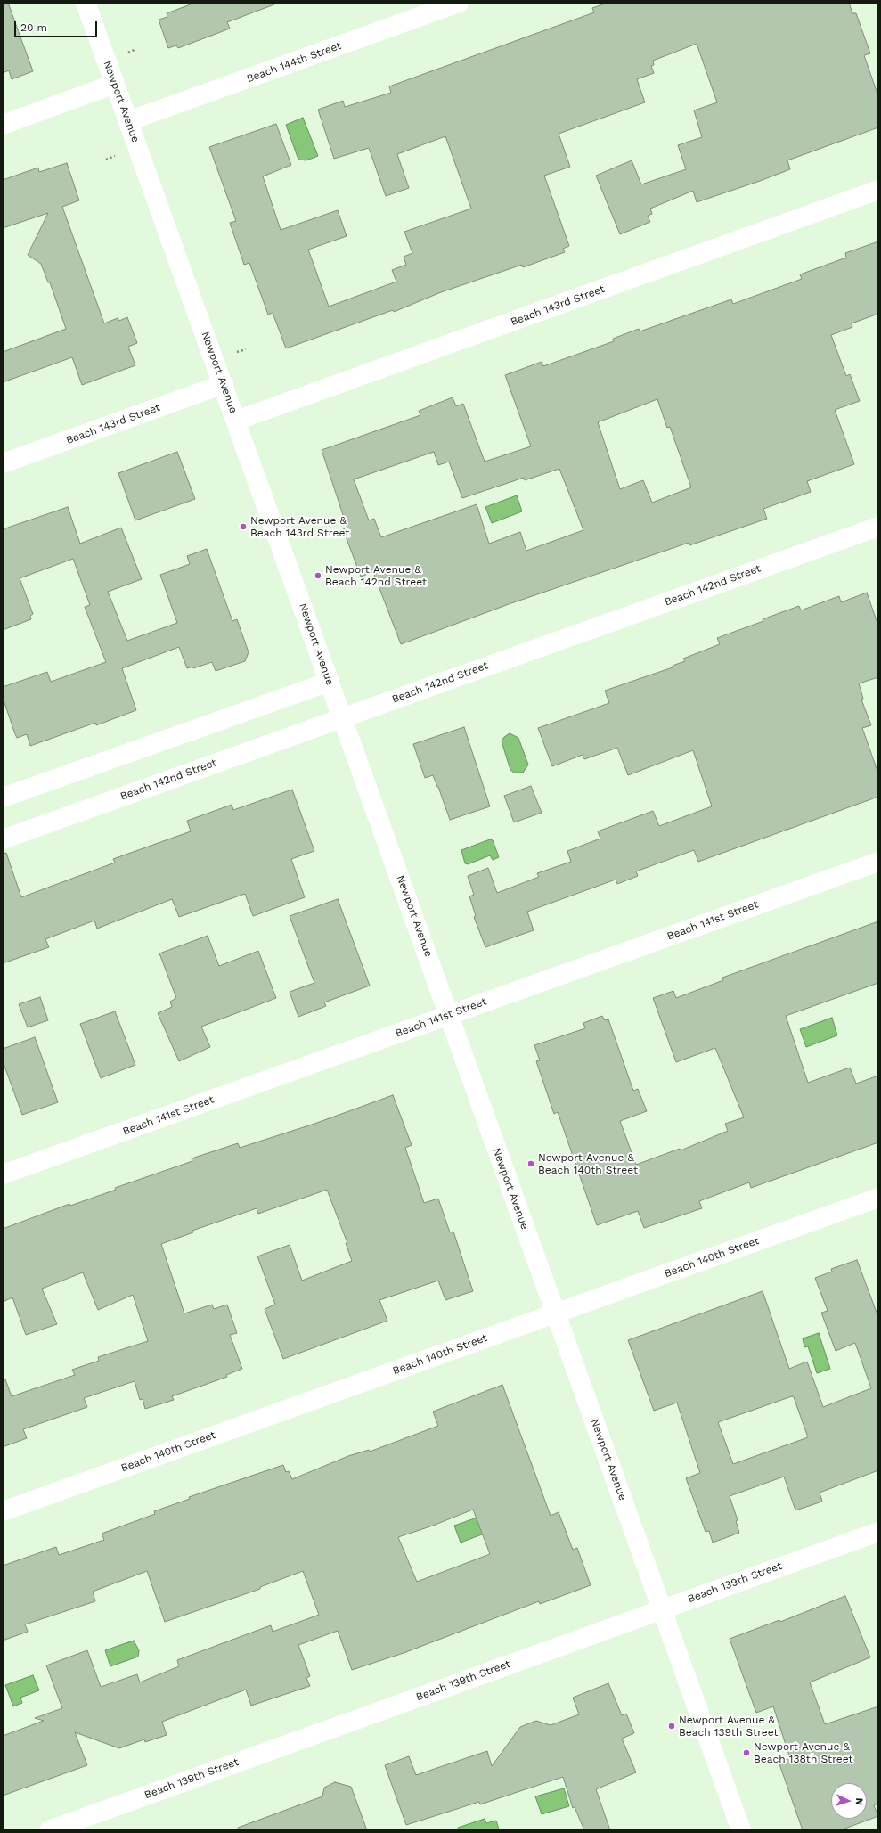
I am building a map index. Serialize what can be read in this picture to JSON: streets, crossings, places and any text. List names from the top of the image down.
{
  "streets": {
    "street": [
      "Beach 144th Street",
      "Newport Avenue",
      "Beach 143rd Street",
      "Beach 142nd Street",
      "Beach 141st Street",
      "Beach 140th Street",
      "Beach 139th Street"
    ]
  },
  "crossings": [
    ["Beach 144th Street", "Newport Avenue"],
    ["Newport Avenue", "Beach 143rd Street"],
    ["Newport Avenue", "Beach 142nd Street"],
    ["Newport Avenue", "Beach 141st Street"],
    ["Newport Avenue", "Beach 140th Street"],
    ["Newport Avenue", "Beach 139th Street"]
  ],
  "places": [
    "Newport Avenue & Beach 143rd Street",
    "Newport Avenue & Beach 142nd Street",
    "Newport Avenue & Beach 140th Street",
    "Newport Avenue & Beach 139th Street",
    "Newport Avenue & Beach 138th Street"
  ],
  "scale_bar": "20 m",
  "north": "right"
}
